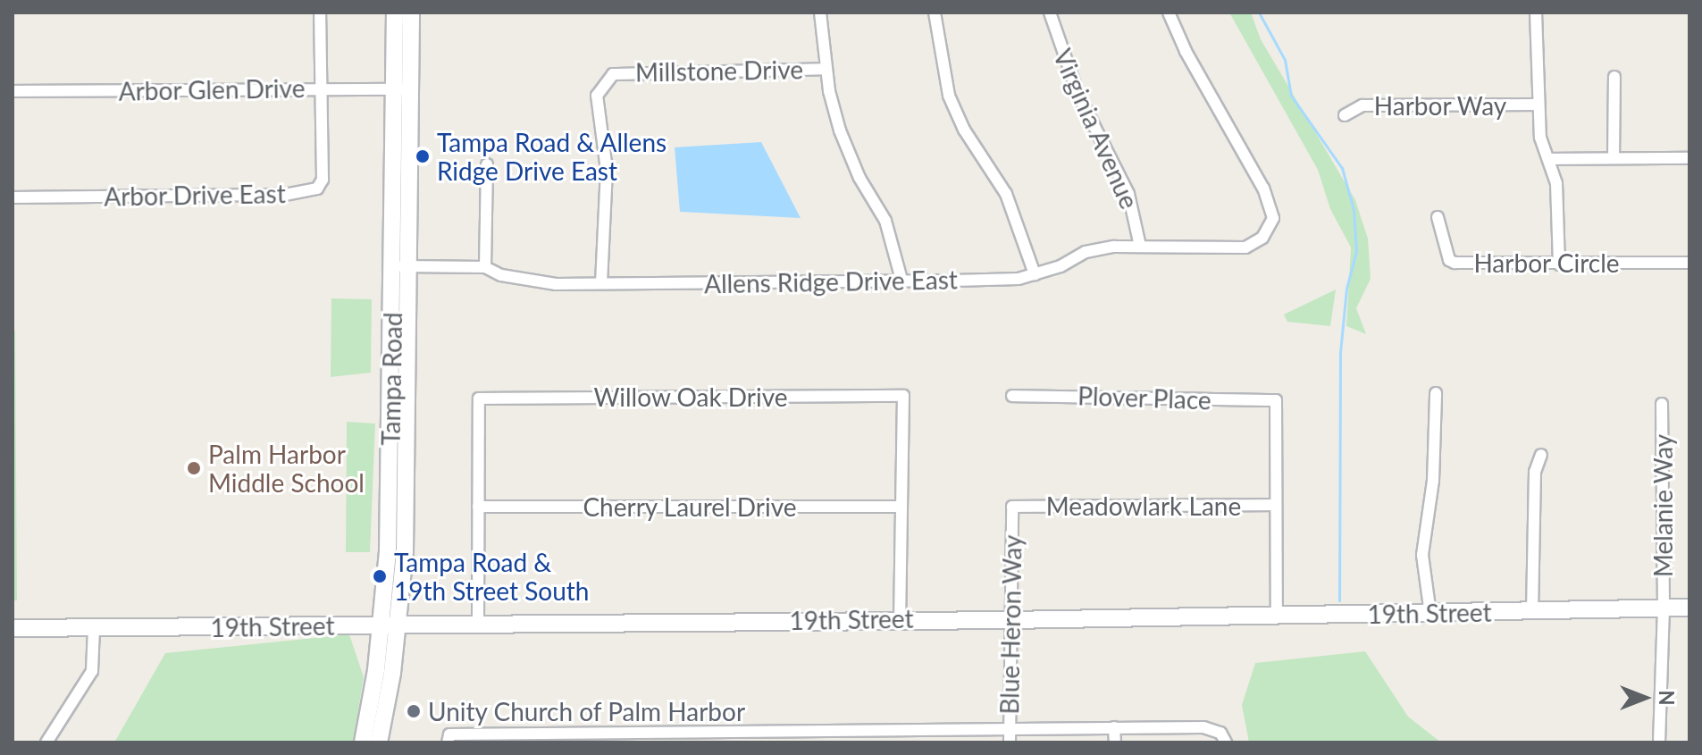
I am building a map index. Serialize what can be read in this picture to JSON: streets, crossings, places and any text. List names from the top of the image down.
{
  "streets": {
    "street": [
      "Millstone Drive",
      "Arbor Glen Drive",
      "Harbor Way",
      "Virginia Avenue",
      "Arbor Drive East",
      "Harbor Circle",
      "Allens Ridge Drive East",
      "Tampa Road",
      "Willow Oak Drive",
      "Plover Place",
      "Meadowlark Lane",
      "Melanie Way",
      "Cherry Laurel Drive",
      "19th Street",
      "Blue Heron Way"
    ]
  },
  "crossings": [
    ["Millstone Drive", "Allens Ridge Drive East"],
    ["Arbor Glen Drive", "Arbor Drive East"],
    ["Arbor Glen Drive", "Tampa Road"],
    ["Virginia Avenue", "Allens Ridge Drive East"],
    ["Allens Ridge Drive East", "Tampa Road"],
    ["Tampa Road", "19th Street"],
    ["Willow Oak Drive", "Cherry Laurel Drive"],
    ["Willow Oak Drive", "19th Street"],
    ["Plover Place", "Meadowlark Lane"],
    ["Meadowlark Lane", "Blue Heron Way"],
    ["Melanie Way", "19th Street"],
    ["19th Street", "Blue Heron Way"]
  ],
  "places": [
    "Tampa Road & Allens Ridge Drive East",
    "Palm Harbor Middle School",
    "Tampa Road & 19th Street South",
    "Unity Church of Palm Harbor"
  ],
  "north": "right"
}
